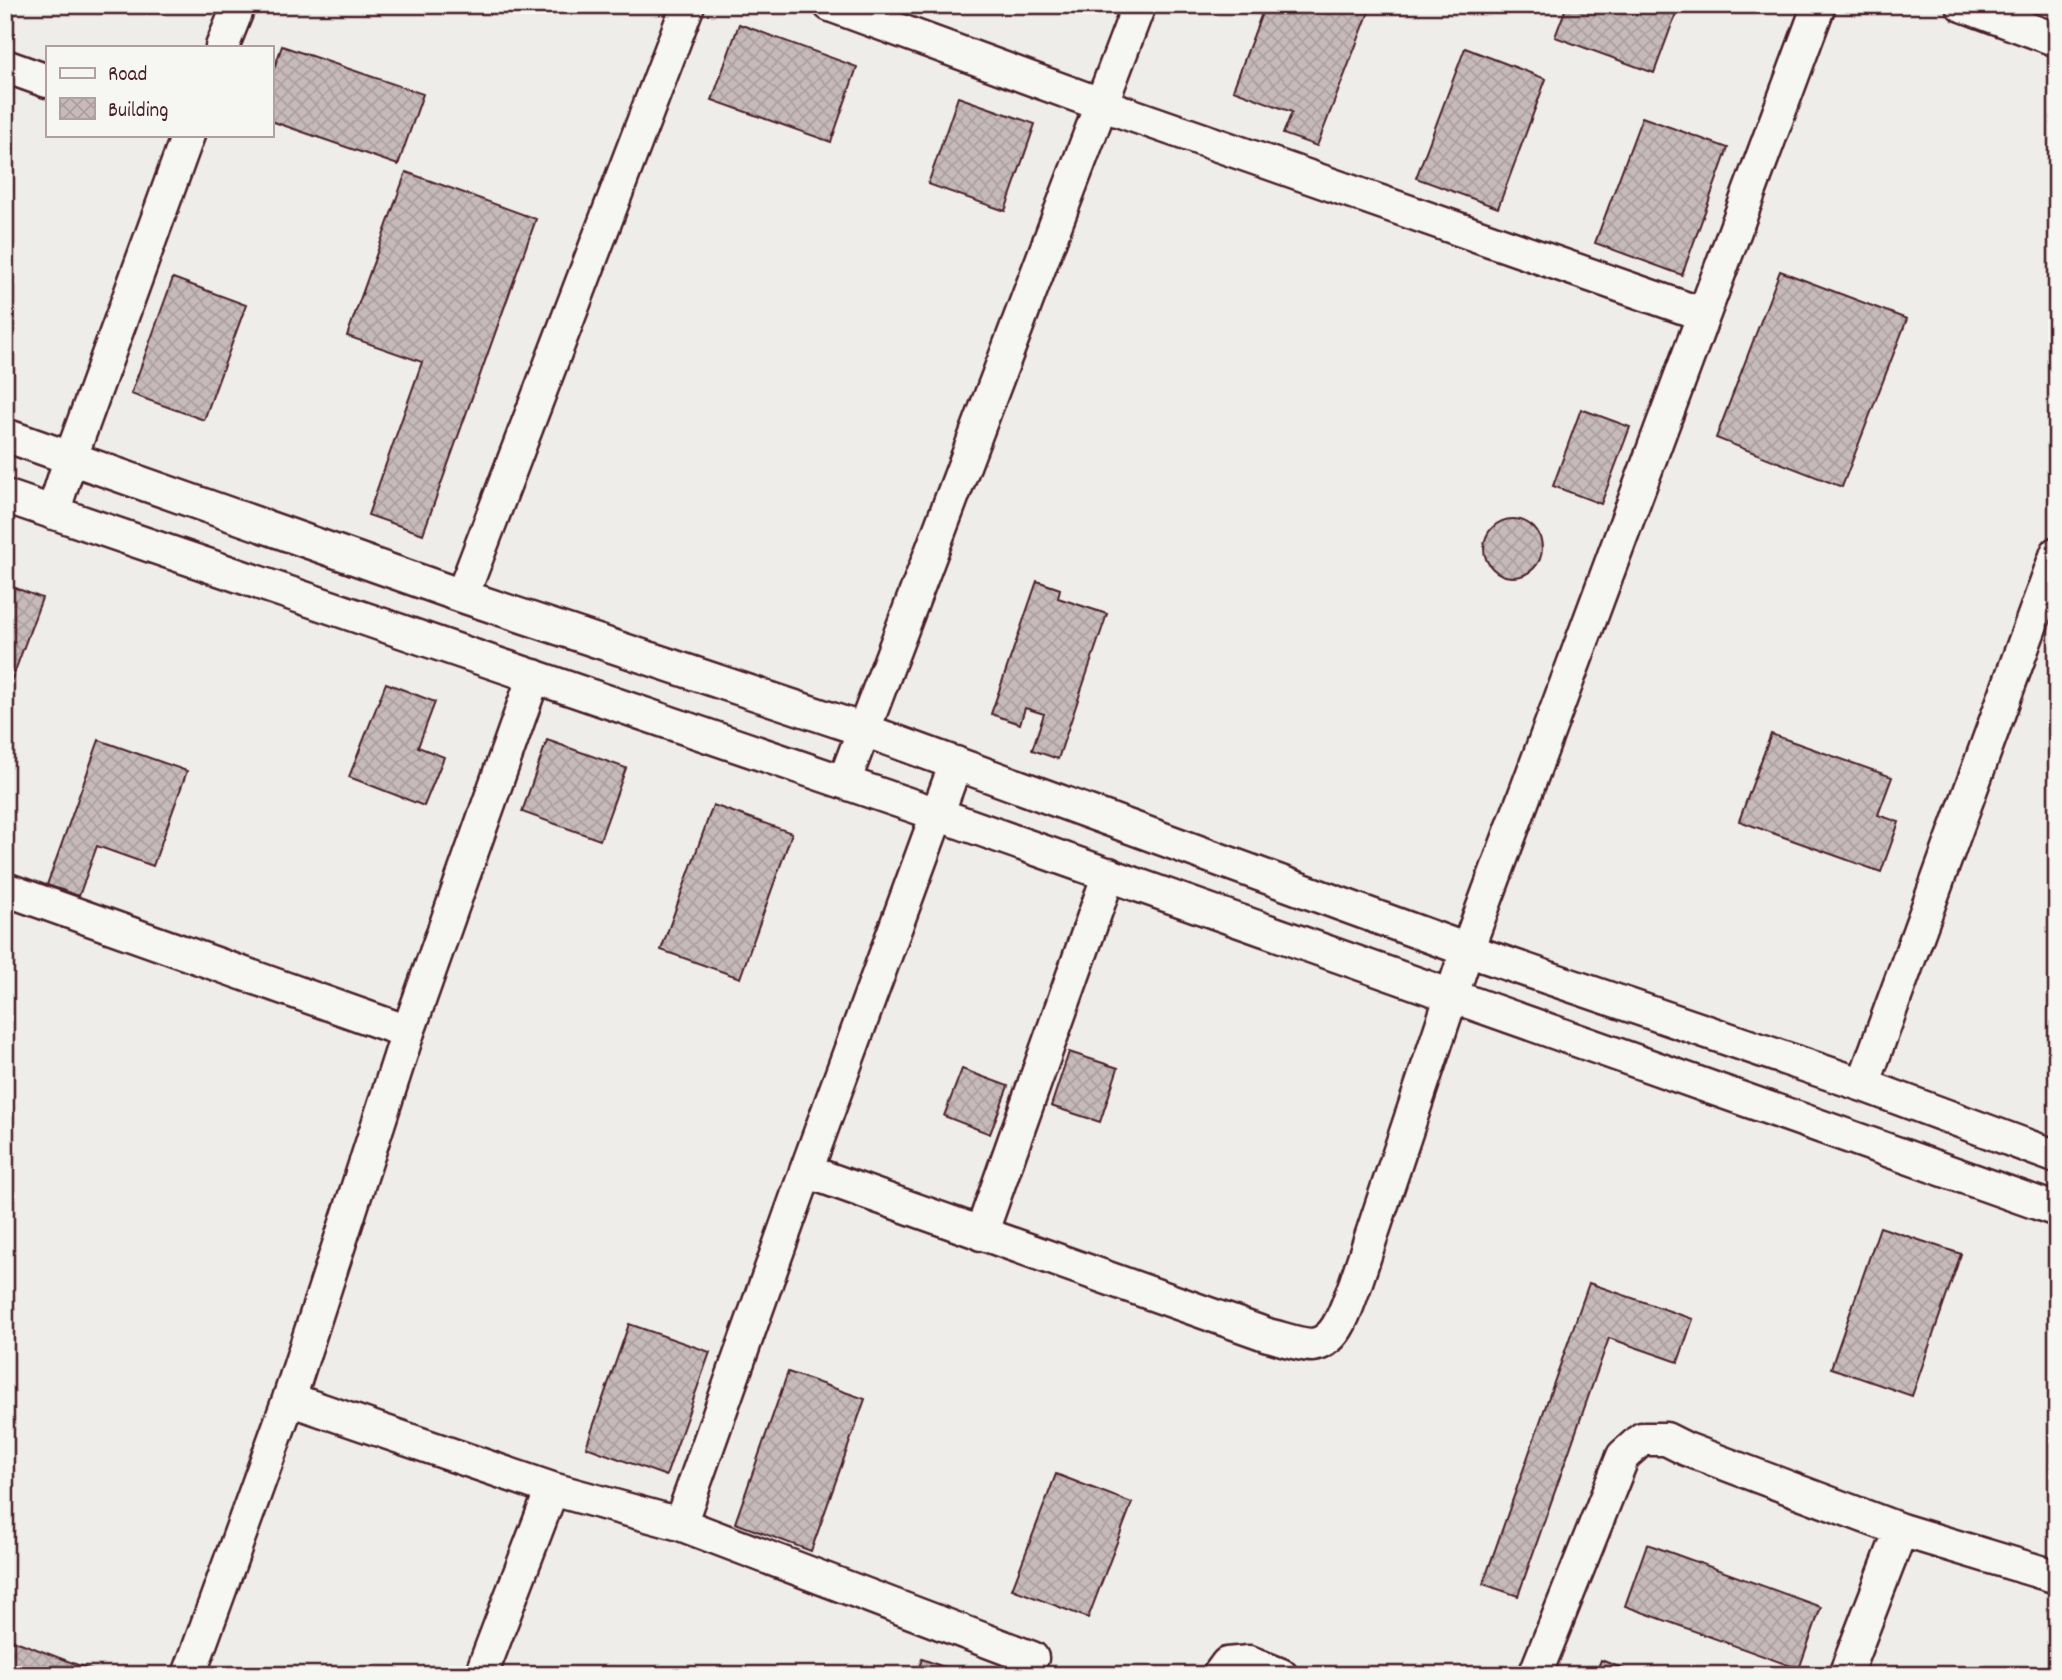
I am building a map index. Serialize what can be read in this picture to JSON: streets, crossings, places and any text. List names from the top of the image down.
{
  "legend": ["Road", "Building"]
}
